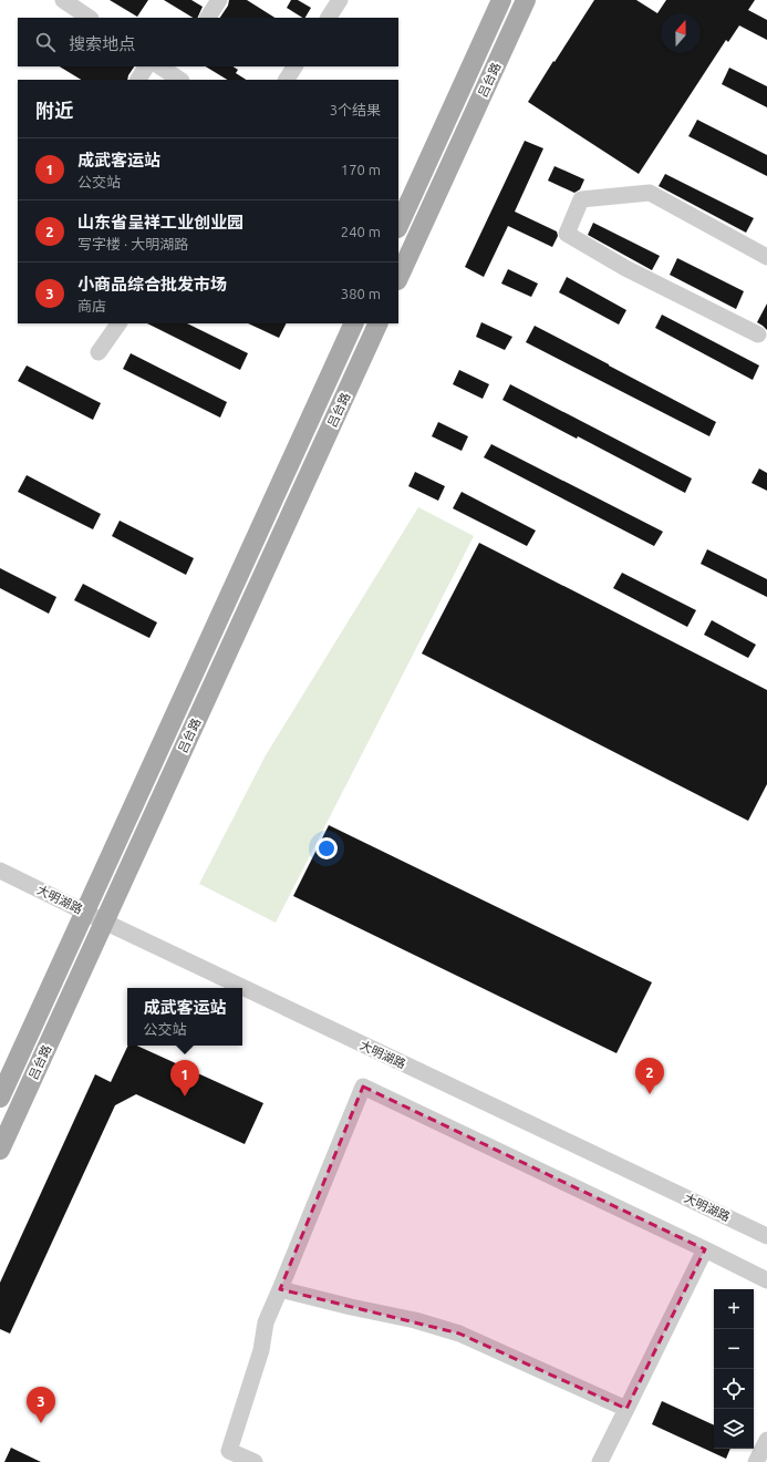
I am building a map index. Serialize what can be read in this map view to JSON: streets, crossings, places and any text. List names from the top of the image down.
{
  "streets": {
    "main road": ["吕台路"],
    "street": ["大明湖路"]
  },
  "crossings": [
    ["吕台路", "大明湖路"]
  ],
  "north": "top",
  "page": {
    "search": "搜索地点",
    "heading": ["附近", "3个结果"],
    "list": [
      {
        "mark": "1",
        "name": "成武客运站",
        "note": "公交站",
        "value": "170 m"
      },
      {
        "mark": "2",
        "name": "山东省呈祥工业创业园",
        "note": "写字楼 · 大明湖路",
        "value": "240 m"
      },
      {
        "mark": "3",
        "name": "小商品综合批发市场",
        "note": "商店",
        "value": "380 m"
      }
    ],
    "popup": ["成武客运站", "公交站"],
    "pins": ["2", "1", "3"],
    "map_buttons": ["+", "−"]
  }
}
